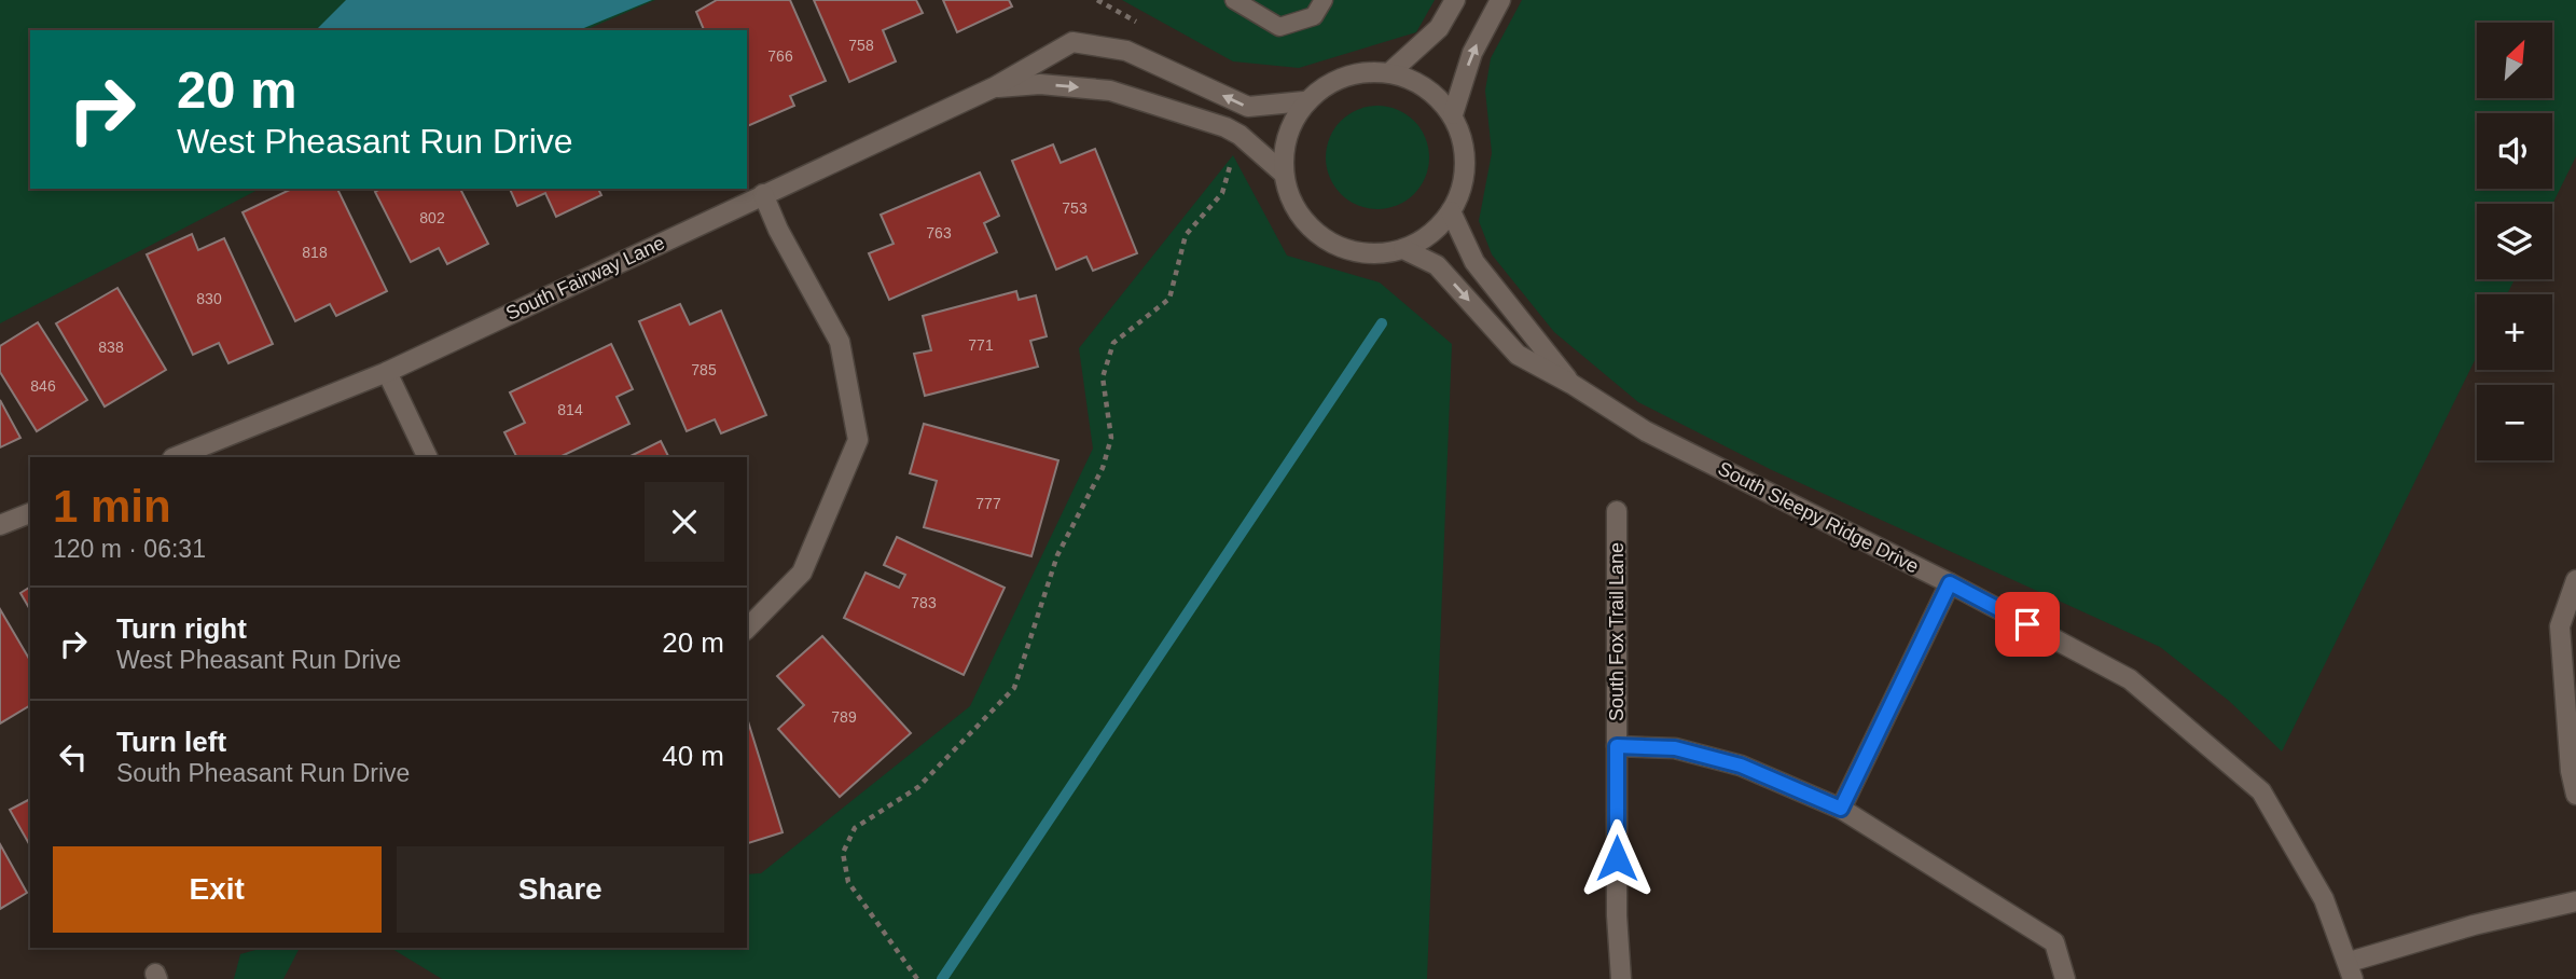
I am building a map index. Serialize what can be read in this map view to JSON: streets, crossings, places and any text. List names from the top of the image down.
{
  "streets": {
    "street": ["South Fairway Lane", "South Sleepy Ridge Drive", "South Fox Trail Lane"]
  },
  "crossings": [
    ["South Fairway Lane", "South Sleepy Ridge Drive"]
  ],
  "house_numbers": [
    "758",
    "766",
    "753",
    "802",
    "763",
    "818",
    "830",
    "771",
    "838",
    "785",
    "846",
    "814",
    "777",
    "783",
    "789"
  ],
  "north": "top right",
  "page": {
    "map_buttons": ["+", "−"],
    "turn": ["20 m", "West Pheasant Run Drive"],
    "heading": ["1 min", "120 m · 06:31"],
    "list": [
      {
        "name": "Turn right",
        "note": "West Pheasant Run Drive",
        "value": "20 m"
      },
      {
        "name": "Turn left",
        "note": "South Pheasant Run Drive",
        "value": "40 m"
      }
    ],
    "buttons": ["Exit", "Share"]
  }
}
